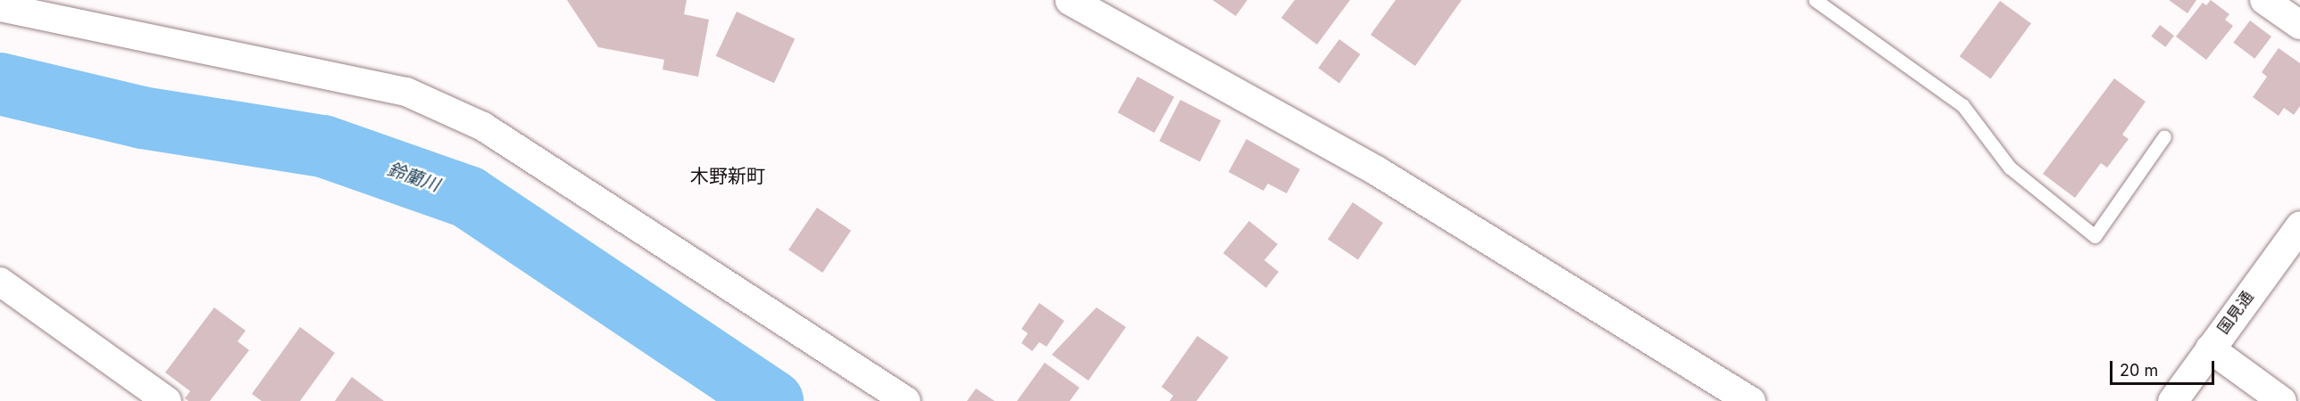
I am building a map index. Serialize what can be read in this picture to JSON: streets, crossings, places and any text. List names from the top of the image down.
{
  "streets": {
    "street": ["国見通"]
  },
  "districts": ["木野新町"],
  "water": ["鈴蘭川"],
  "scale_bar": "20 m"
}
